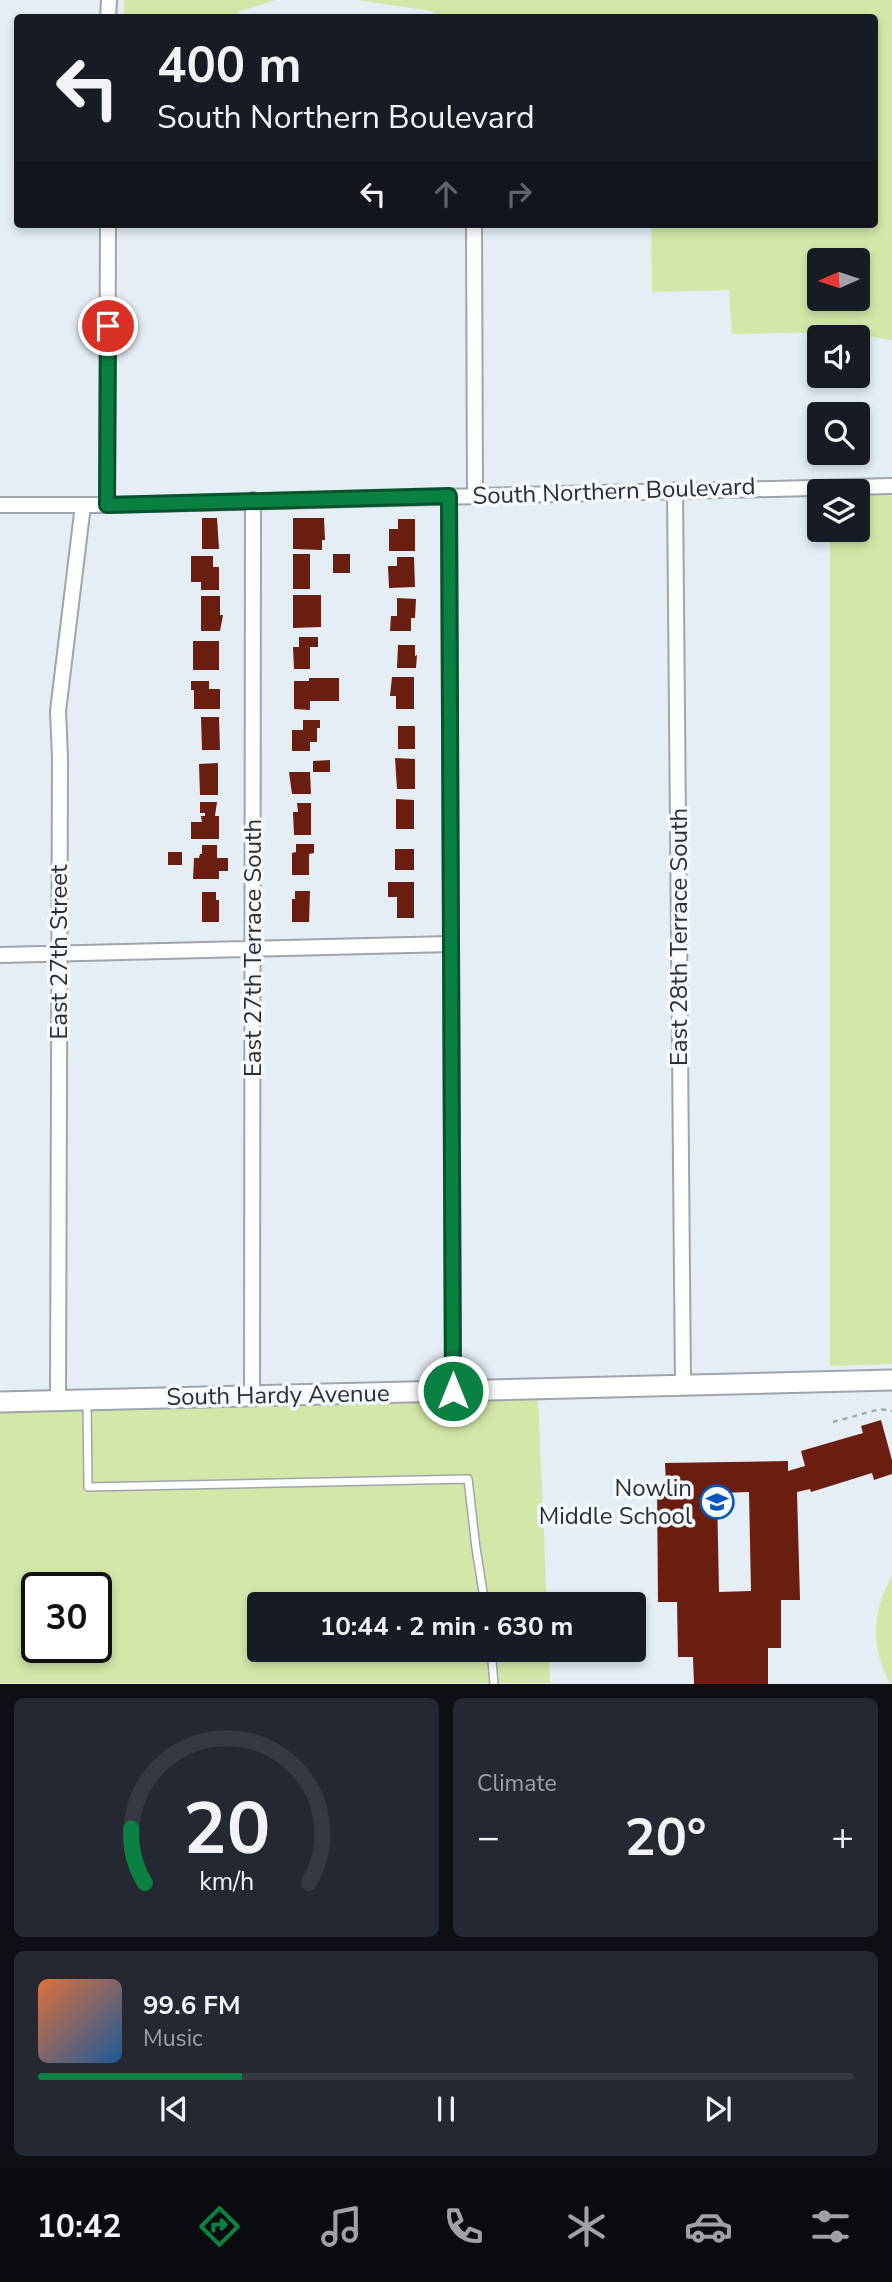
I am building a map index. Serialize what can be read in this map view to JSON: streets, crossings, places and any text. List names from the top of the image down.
{
  "streets": {
    "street": [
      "South Northern Boulevard",
      "East 28th Terrace South",
      "East 27th Terrace South",
      "East 27th Street",
      "South Hardy Avenue"
    ]
  },
  "crossings": [
    ["South Northern Boulevard", "East 28th Terrace South"],
    ["South Northern Boulevard", "East 27th Terrace South"],
    ["South Northern Boulevard", "East 27th Street"],
    ["East 28th Terrace South", "South Hardy Avenue"],
    ["East 27th Terrace South", "South Hardy Avenue"],
    ["East 27th Street", "South Hardy Avenue"]
  ],
  "places": {
    "school or university": ["Nowlin Middle School"]
  },
  "north": "left",
  "page": {
    "turn": ["400 m", "South Northern Boulevard"],
    "limit": "30",
    "trip": "10:44 · 2 min · 630 m",
    "tile": "Climate",
    "heat": ["−", "20°", "+"],
    "song": ["99.6 FM", "Music"],
    "tabs": "10:42",
    "gauge": ["20", "km/h"]
  }
}
